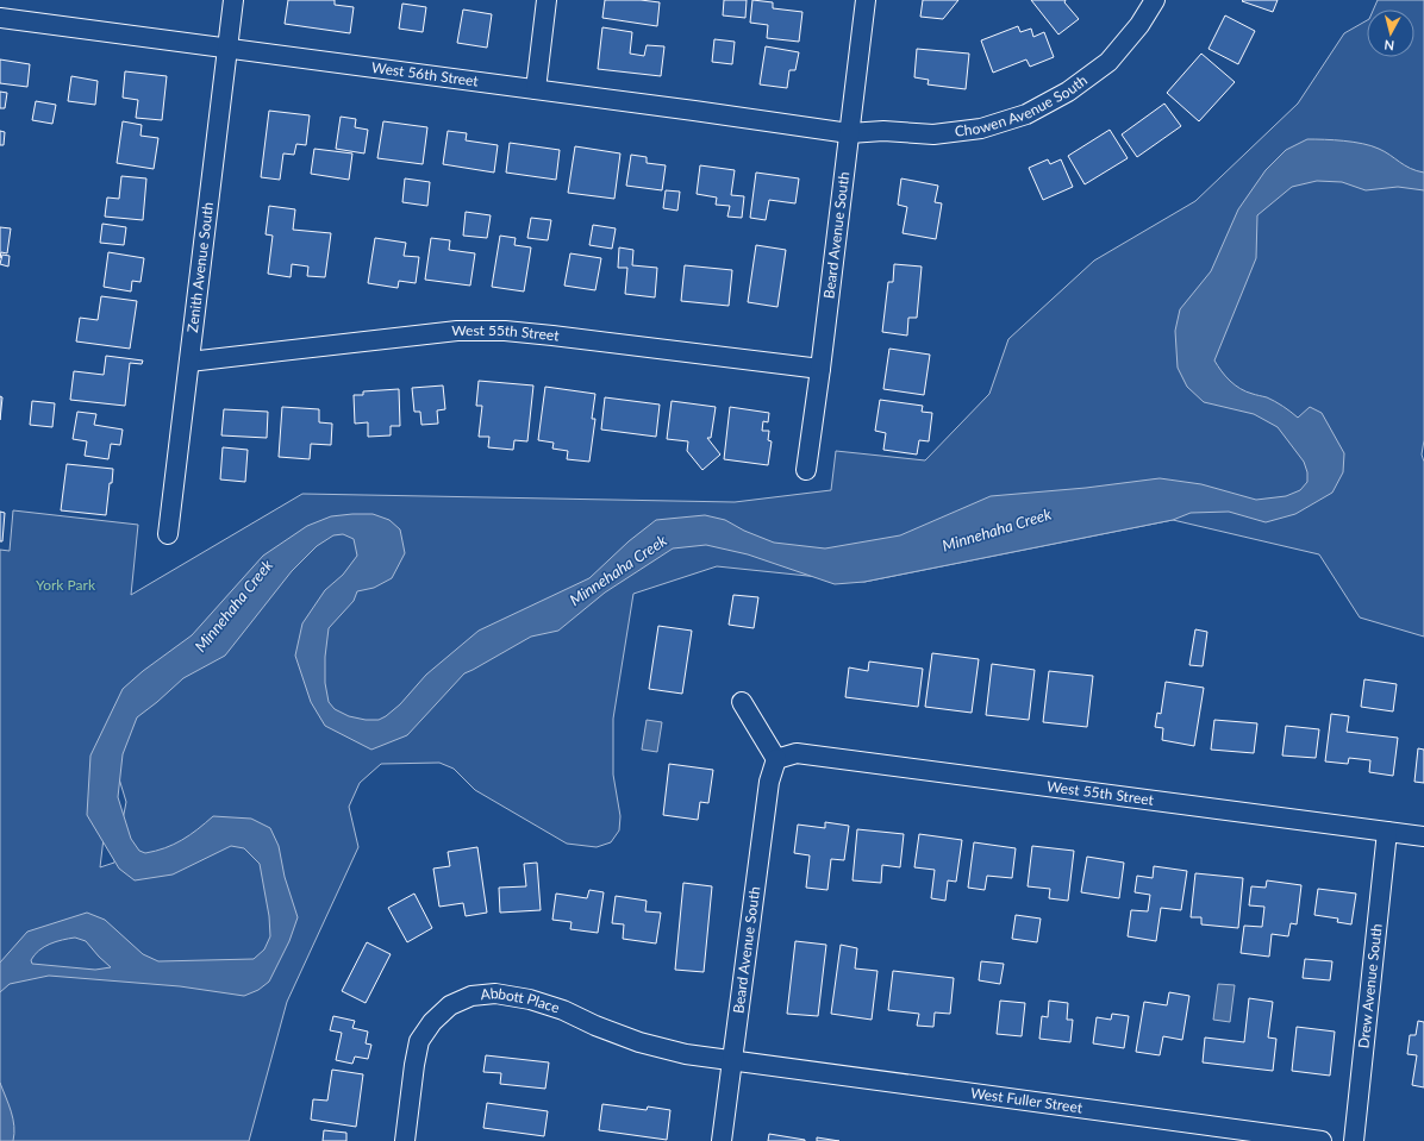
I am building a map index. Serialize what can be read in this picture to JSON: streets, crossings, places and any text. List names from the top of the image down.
{
  "streets": {
    "street": [
      "West 56th Street",
      "Chowen Avenue South",
      "Beard Avenue South",
      "Zenith Avenue South",
      "West 55th Street",
      "Drew Avenue South",
      "Abbott Place",
      "West Fuller Street"
    ]
  },
  "crossings": [
    ["West 56th Street", "Chowen Avenue South"],
    ["West 56th Street", "Beard Avenue South"],
    ["West 56th Street", "Zenith Avenue South"],
    ["Chowen Avenue South", "Beard Avenue South"],
    ["Beard Avenue South", "West 55th Street"],
    ["Beard Avenue South", "Abbott Place"],
    ["Beard Avenue South", "West Fuller Street"],
    ["Zenith Avenue South", "West 55th Street"],
    ["West 55th Street", "Drew Avenue South"],
    ["Abbott Place", "West Fuller Street"]
  ],
  "water": ["Minnehaha Creek"],
  "parks": ["York Park"],
  "north": "bottom"
}
